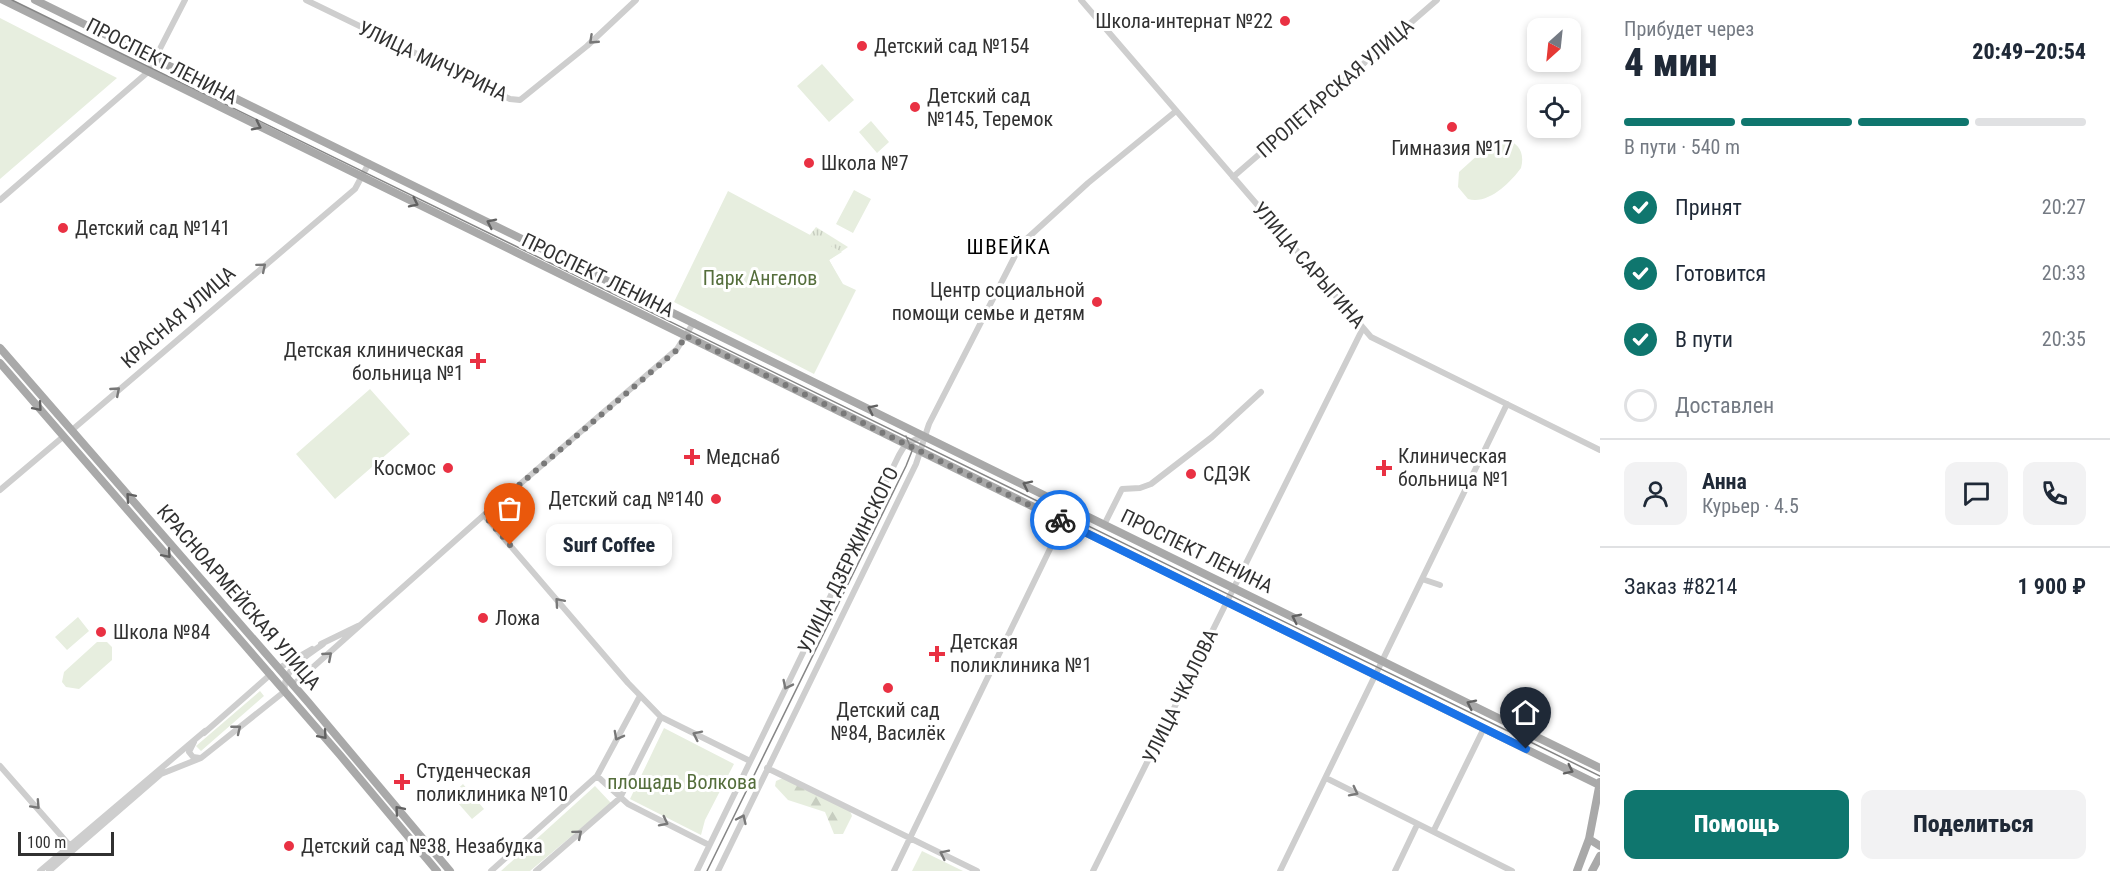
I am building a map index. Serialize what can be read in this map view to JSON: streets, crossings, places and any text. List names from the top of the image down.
{
  "streets": {
    "main road": ["ПРОСПЕКТ ЛЕНИНА", "КРАСНАЯ УЛИЦА", "КРАСНОАРМЕЙСКАЯ УЛИЦА"],
    "street": [
      "УЛИЦА МИЧУРИНА",
      "ПРОЛЕТАРСКАЯ УЛИЦА",
      "УЛИЦА САРЫГИНА",
      "УЛИЦА ДЗЕРЖИНСКОГО",
      "УЛИЦА ЧКАЛОВА"
    ]
  },
  "crossings": [
    ["ПРОСПЕКТ ЛЕНИНА", "КРАСНАЯ УЛИЦА"],
    ["ПРОСПЕКТ ЛЕНИНА", "УЛИЦА ДЗЕРЖИНСКОГО"],
    ["ПРОСПЕКТ ЛЕНИНА", "УЛИЦА ЧКАЛОВА"],
    ["ПРОЛЕТАРСКАЯ УЛИЦА", "УЛИЦА САРЫГИНА"],
    ["УЛИЦА САРЫГИНА", "УЛИЦА ЧКАЛОВА"],
    ["КРАСНАЯ УЛИЦА", "КРАСНОАРМЕЙСКАЯ УЛИЦА"]
  ],
  "one_way": ["УЛИЦА МИЧУРИНА", "КРАСНАЯ УЛИЦА"],
  "districts": ["ШВЕЙКА"],
  "parks": ["Парк Ангелов", "площадь Волкова"],
  "places": {
    "other": [
      "Школа-интернат №22",
      "Детский сад №154",
      "Детский сад №145, Теремок",
      "Гимназия №17",
      "Школа №7",
      "Детский сад №141",
      "Центр социальной помощи семье и детям",
      "Космос",
      "СДЭК",
      "Детский сад №140",
      "Surf Coffee",
      "Ложа",
      "Школа №84",
      "Детский сад №84, Василёк",
      "Детский сад №38, Незабудка"
    ],
    "health": [
      "Детская клиническая больница №1",
      "Медснаб",
      "Клиническая больница №1",
      "Детская поликлиника №1",
      "Студенческая поликлиника №10"
    ]
  },
  "scale_bar": "100 m",
  "north": "bottom left",
  "page": {
    "heading": ["4 мин", "Прибудет через", "20:49–20:54"],
    "panel": [
      "Анна",
      "Курьер · 4.5",
      "Заказ #8214",
      "1 900 ₽"
    ],
    "bar": "В пути · 540 m",
    "list": [
      ["Принят", "20:27"],
      ["Готовится", "20:33"],
      ["В пути", "20:35"],
      "Доставлен"
    ],
    "bubble": "Surf Coffee",
    "buttons": ["Помощь", "Поделиться"],
    "scale": "100 m"
  }
}
